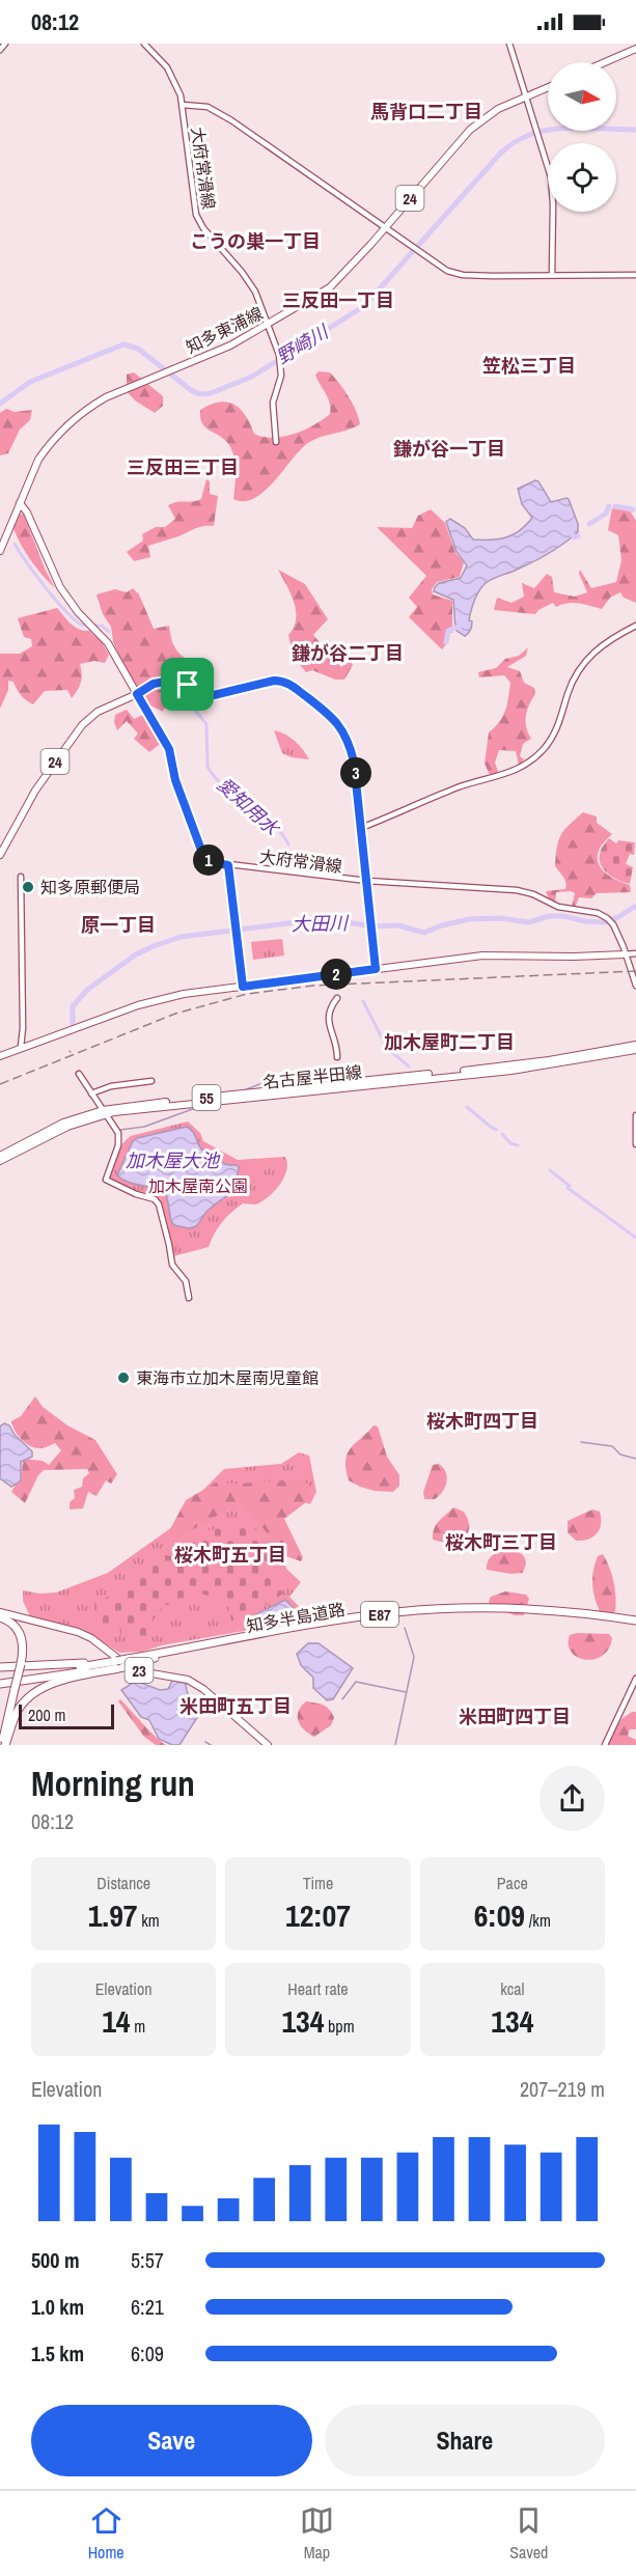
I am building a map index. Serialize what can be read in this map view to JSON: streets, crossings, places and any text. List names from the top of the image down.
{
  "streets": {
    "highway": ["E87", "知多半島道路"],
    "main road": [
      "24",
      "知多東浦線",
      "名古屋半田線",
      "55",
      "23"
    ],
    "street": ["大府常滑線"]
  },
  "crossings": [
    ["大府常滑線", "24"],
    ["大府常滑線", "知多東浦線"]
  ],
  "districts": [
    "馬背口二丁目",
    "こうの巣一丁目",
    "三反田一丁目",
    "笠松三丁目",
    "鎌が谷一丁目",
    "三反田三丁目",
    "鎌が谷二丁目",
    "原一丁目",
    "加木屋町二丁目",
    "桜木町四丁目",
    "桜木町三丁目",
    "桜木町五丁目",
    "米田町五丁目",
    "米田町四丁目"
  ],
  "water": [
    "野崎川",
    "愛知用水",
    "大田川",
    "加木屋大池"
  ],
  "parks": ["加木屋南公園"],
  "places": ["知多原郵便局", "東海市立加木屋南児童館"],
  "scale_bar": "200 m",
  "north": "right",
  "page": {
    "status": "08:12",
    "pins": ["3", "1", "2"],
    "scale": "200 m",
    "heading": ["Morning run", "08:12"],
    "stats": [
      ["Distance", "1.97 km"],
      ["Time", "12:07"],
      ["Pace", "6:09 /km"],
      ["Elevation", "14 m"],
      ["Heart rate", "134 bpm"],
      ["kcal", "134"]
    ],
    "chart": ["Elevation", "207–219 m"],
    "list": [
      {
        "name": "500 m",
        "note": "5:57"
      },
      {
        "name": "1.0 km",
        "note": "6:21"
      },
      {
        "name": "1.5 km",
        "note": "6:09"
      }
    ],
    "buttons": ["Save", "Share"],
    "tabs": ["Home", "Map", "Saved"]
  }
}
